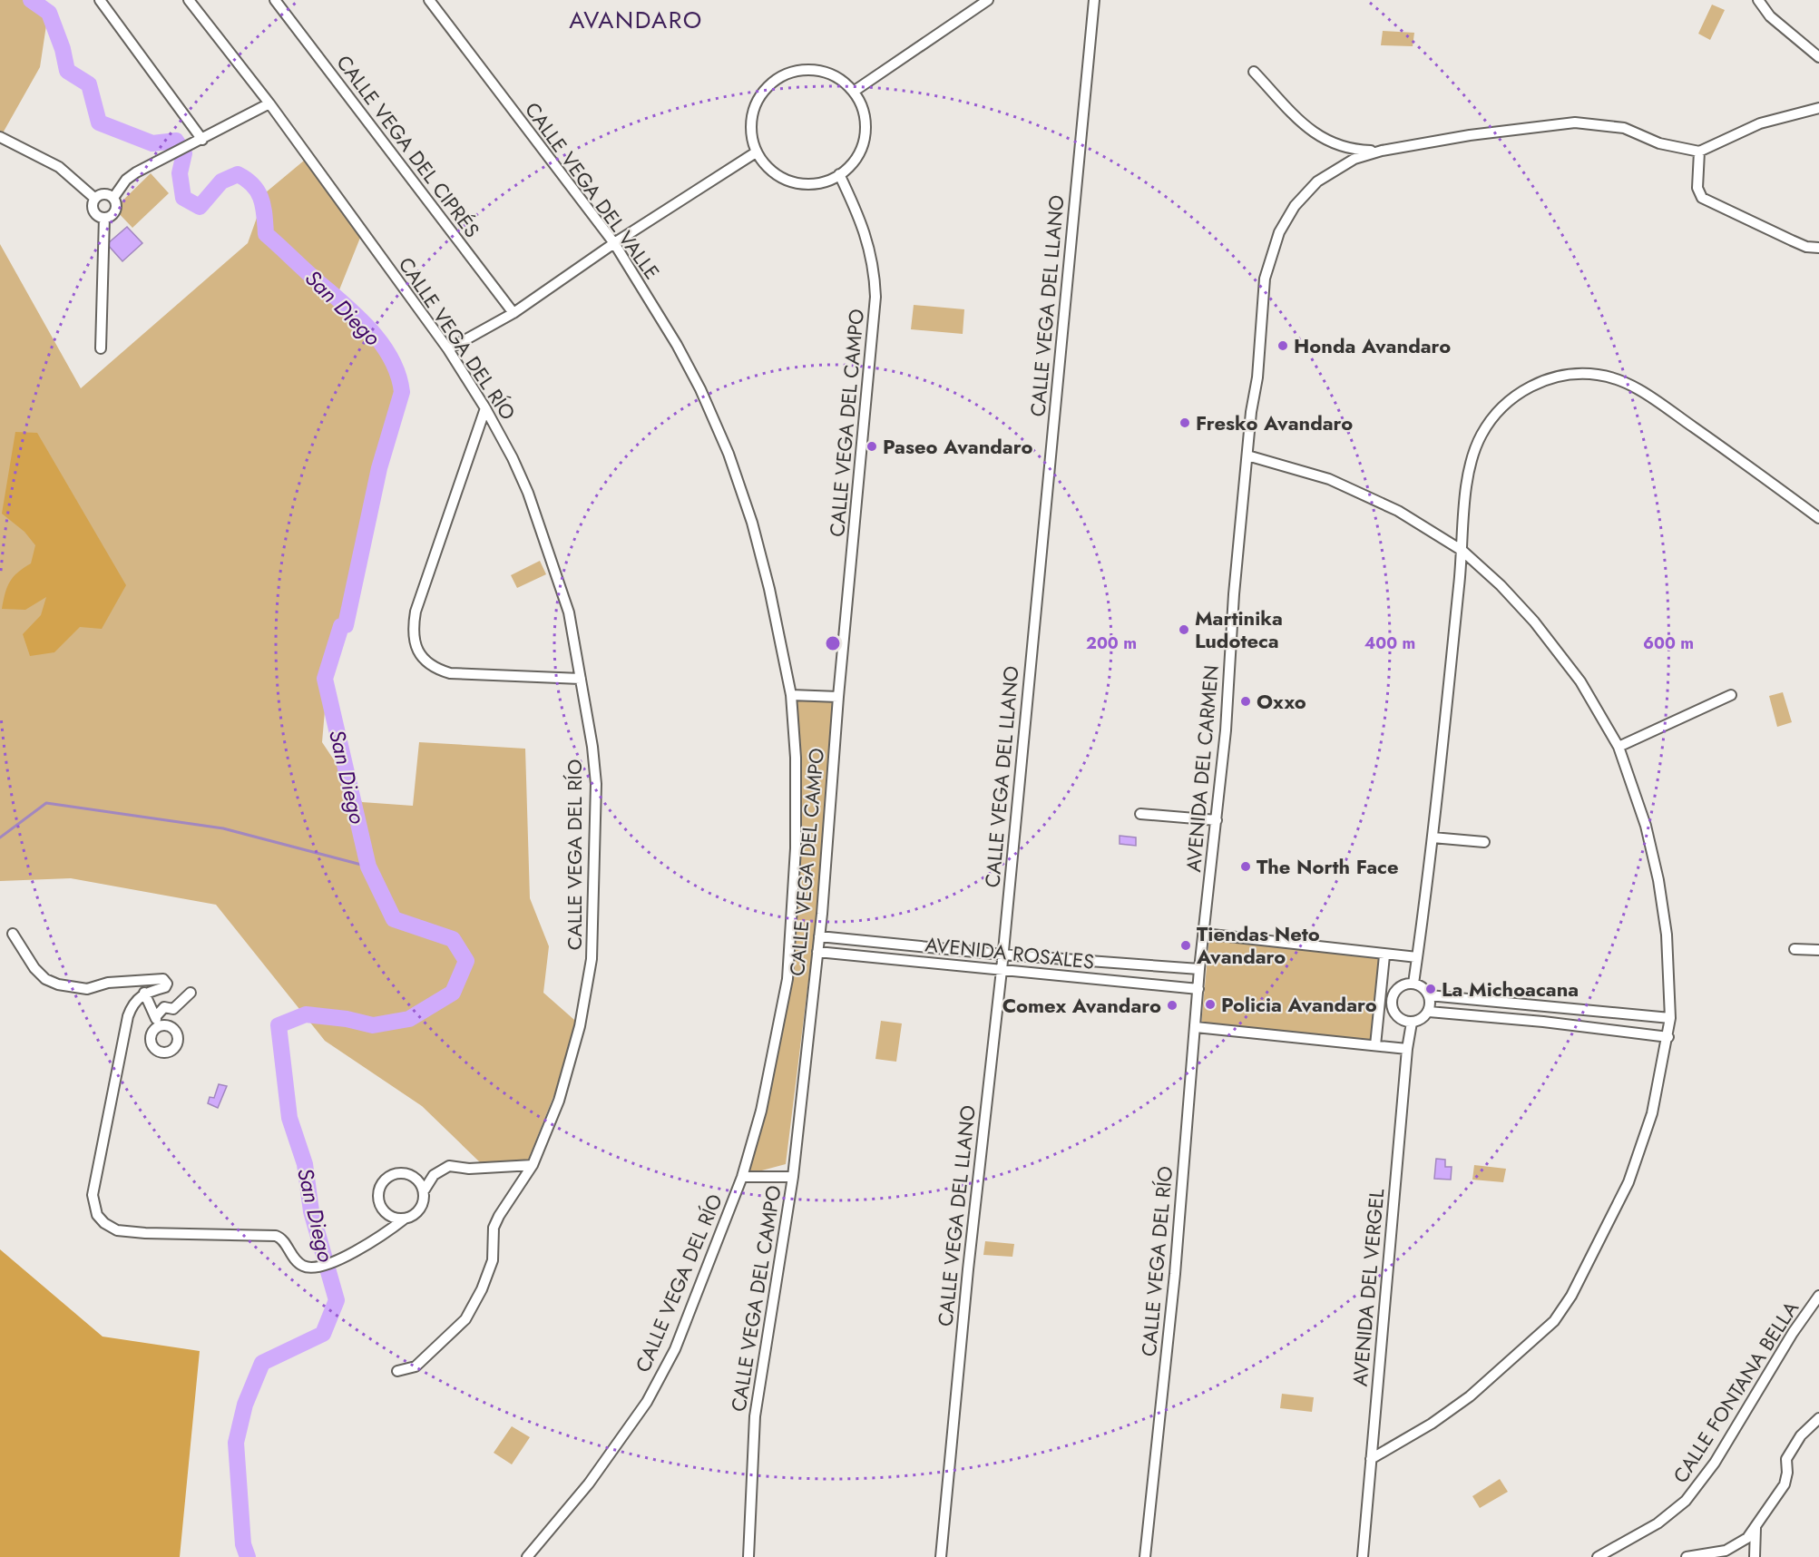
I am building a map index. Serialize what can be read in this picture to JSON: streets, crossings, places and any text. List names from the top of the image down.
{
  "streets": {
    "street": [
      "CALLE VEGA DEL CIPRÉS",
      "CALLE VEGA DEL VALLE",
      "CALLE VEGA DEL LLANO",
      "CALLE VEGA DEL RÍO",
      "CALLE VEGA DEL CAMPO",
      "AVENIDA DEL CARMEN",
      "AVENIDA ROSALES",
      "AVENIDA DEL VERGEL",
      "CALLE FONTANA BELLA"
    ]
  },
  "crossings": [
    ["CALLE VEGA DEL VALLE", "CALLE VEGA DEL CAMPO"],
    ["CALLE VEGA DEL LLANO", "AVENIDA ROSALES"],
    ["CALLE VEGA DEL RÍO", "CALLE VEGA DEL CAMPO"],
    ["CALLE VEGA DEL RÍO", "AVENIDA DEL CARMEN"],
    ["CALLE VEGA DEL RÍO", "AVENIDA ROSALES"],
    ["CALLE VEGA DEL CAMPO", "AVENIDA ROSALES"],
    ["AVENIDA DEL CARMEN", "AVENIDA ROSALES"]
  ],
  "districts": ["AVANDARO"],
  "water": ["San Diego"],
  "places": [
    "Honda Avandaro",
    "Fresko Avandaro",
    "Paseo Avandaro",
    "Martinika Ludoteca",
    "Oxxo",
    "The North Face",
    "Tiendas Neto Avandaro",
    "La Michoacana",
    "Policia Avandaro",
    "Comex Avandaro"
  ],
  "rings": ["200 m", "400 m", "600 m"]
}
